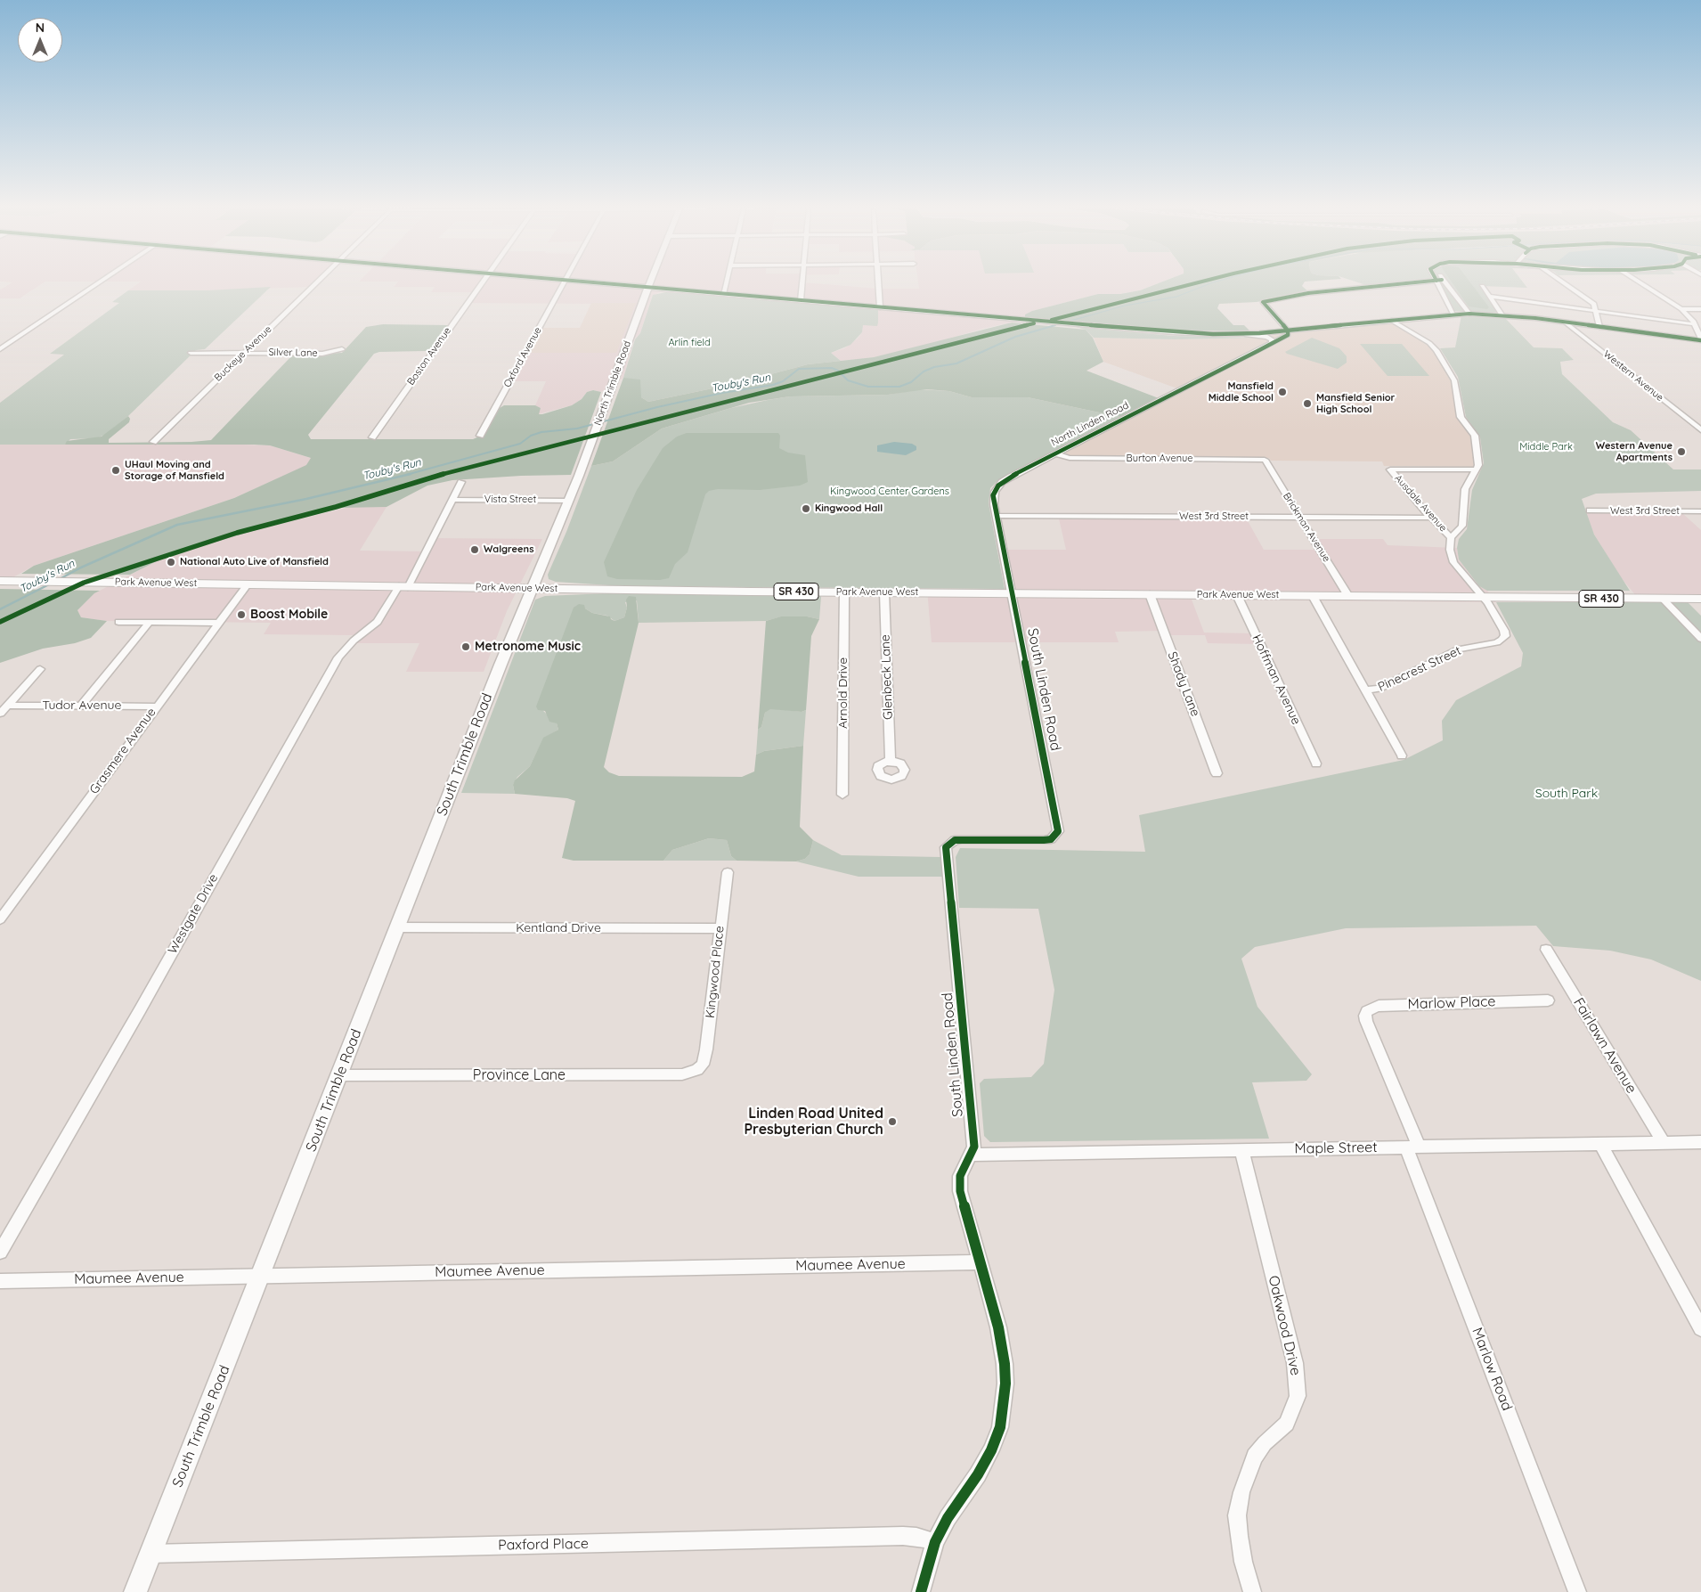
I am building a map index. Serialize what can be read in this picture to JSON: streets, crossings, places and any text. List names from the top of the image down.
{
  "streets": {
    "main road": [
      "North Trimble Road",
      "Park Avenue West",
      "SR 430",
      "South Trimble Road"
    ],
    "street": [
      "Silver Lane",
      "Buckeye Avenue",
      "Boston Avenue",
      "Oxford Avenue",
      "Western Avenue",
      "North Linden Road",
      "Burton Avenue",
      "Vista Street",
      "Ausdale Avenue",
      "West 3rd Street",
      "Brickman Avenue",
      "Pinecrest Street",
      "Glenbeck Lane",
      "Hoffman Avenue",
      "Shady Lane",
      "South Linden Road",
      "Arnold Drive",
      "Tudor Avenue",
      "Grasmere Avenue",
      "Westgate Drive",
      "Kentland Drive",
      "Kingwood Place",
      "Marlow Place",
      "Fairlawn Avenue",
      "Province Lane",
      "Maple Street",
      "Maumee Avenue",
      "Oakwood Drive",
      "Marlow Road",
      "Paxford Place"
    ]
  },
  "crossings": [
    ["Silver Lane", "Buckeye Avenue"],
    ["North Trimble Road", "Vista Street"],
    ["North Trimble Road", "Park Avenue West"],
    ["North Trimble Road", "South Trimble Road"],
    ["North Linden Road", "Burton Avenue"],
    ["North Linden Road", "West 3rd Street"],
    ["North Linden Road", "Park Avenue West"],
    ["North Linden Road", "South Linden Road"],
    ["Burton Avenue", "Brickman Avenue"],
    ["Ausdale Avenue", "West 3rd Street"],
    ["West 3rd Street", "Brickman Avenue"],
    ["Brickman Avenue", "Park Avenue West"],
    ["Park Avenue West", "Pinecrest Street"],
    ["Park Avenue West", "Glenbeck Lane"],
    ["Park Avenue West", "Hoffman Avenue"],
    ["Park Avenue West", "Shady Lane"],
    ["Park Avenue West", "South Linden Road"],
    ["Park Avenue West", "Arnold Drive"],
    ["Park Avenue West", "Grasmere Avenue"],
    ["Park Avenue West", "South Trimble Road"],
    ["Park Avenue West", "Westgate Drive"],
    ["South Linden Road", "Maple Street"],
    ["South Linden Road", "Maumee Avenue"],
    ["South Linden Road", "Paxford Place"],
    ["Tudor Avenue", "Grasmere Avenue"],
    ["South Trimble Road", "Kentland Drive"],
    ["South Trimble Road", "Province Lane"],
    ["South Trimble Road", "Maumee Avenue"],
    ["South Trimble Road", "Paxford Place"],
    ["Kentland Drive", "Kingwood Place"],
    ["Kingwood Place", "Province Lane"],
    ["Marlow Place", "Marlow Road"],
    ["Fairlawn Avenue", "Maple Street"],
    ["Maple Street", "Oakwood Drive"],
    ["Maple Street", "Marlow Road"]
  ],
  "water": ["Touby's Run"],
  "parks": [
    "Arlin field",
    "Middle Park",
    "Kingwood Center Gardens",
    "South Park"
  ],
  "places": [
    "Mansfield Middle School",
    "Mansfield Senior High School",
    "Western Avenue Apartments",
    "UHaul Moving and Storage of Mansfield",
    "Kingwood Hall",
    "Walgreens",
    "National Auto Live of Mansfield",
    "Boost Mobile",
    "Metronome Music",
    "Linden Road United Presbyterian Church"
  ],
  "north": "top"
}
